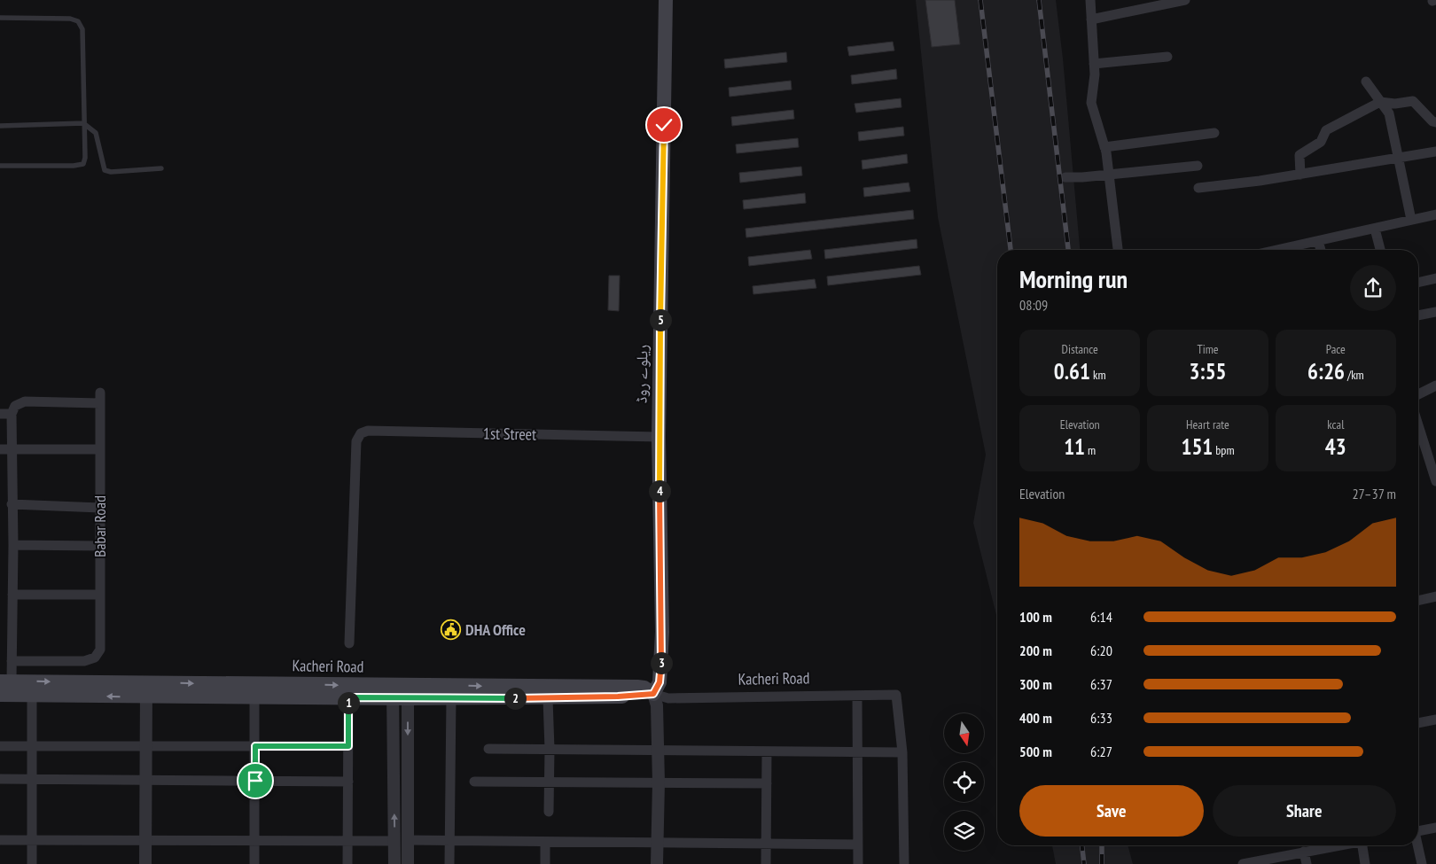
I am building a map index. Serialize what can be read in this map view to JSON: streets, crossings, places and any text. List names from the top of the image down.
{
  "streets": {
    "main road": ["ریلوے روڈ", "Kacheri Road"],
    "street": ["1st Street", "Babar Road"]
  },
  "crossings": [
    ["ریلوے روڈ", "1st Street"],
    ["ریلوے روڈ", "Kacheri Road"]
  ],
  "places": {
    "public building": ["DHA Office"]
  },
  "north": "bottom",
  "page": {
    "heading": ["Morning run", "08:09"],
    "pins": [
      "5",
      "4",
      "3",
      "2",
      "1"
    ],
    "stats": [
      ["Distance", "0.61 km"],
      ["Time", "3:55"],
      ["Pace", "6:26 /km"],
      ["Elevation", "11 m"],
      ["Heart rate", "151 bpm"],
      ["kcal", "43"]
    ],
    "chart": ["Elevation", "27–37 m"],
    "list": [
      {
        "name": "100 m",
        "note": "6:14"
      },
      {
        "name": "200 m",
        "note": "6:20"
      },
      {
        "name": "300 m",
        "note": "6:37"
      },
      {
        "name": "400 m",
        "note": "6:33"
      },
      {
        "name": "500 m",
        "note": "6:27"
      }
    ],
    "buttons": ["Save", "Share"]
  }
}
